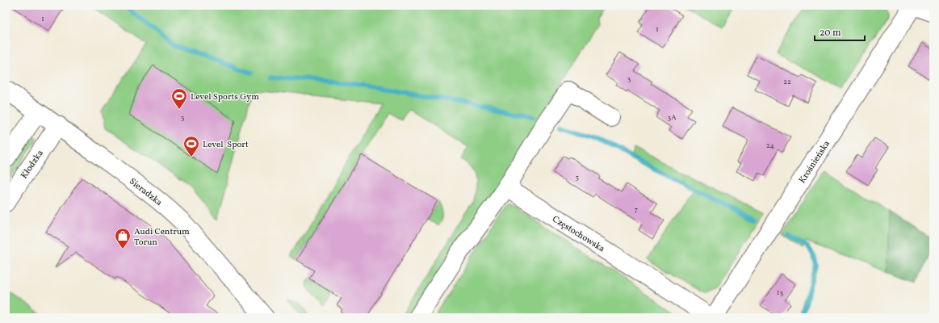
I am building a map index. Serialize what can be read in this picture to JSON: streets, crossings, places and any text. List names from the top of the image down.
{
  "streets": {
    "street": [
      "Krośnieńska",
      "Kłodzka",
      "Sieradzka",
      "Częstochowska"
    ]
  },
  "crossings": [
    ["Kłodzka", "Sieradzka"]
  ],
  "places": {
    "sports": ["Level Sports Gym", "Level-Sport"],
    "shop": ["Audi Centrum Torun"]
  },
  "house_numbers": [
    "1",
    "1",
    "3",
    "22",
    "3",
    "3A",
    "24",
    "5",
    "7",
    "13"
  ],
  "scale_bar": "20 m"
}
